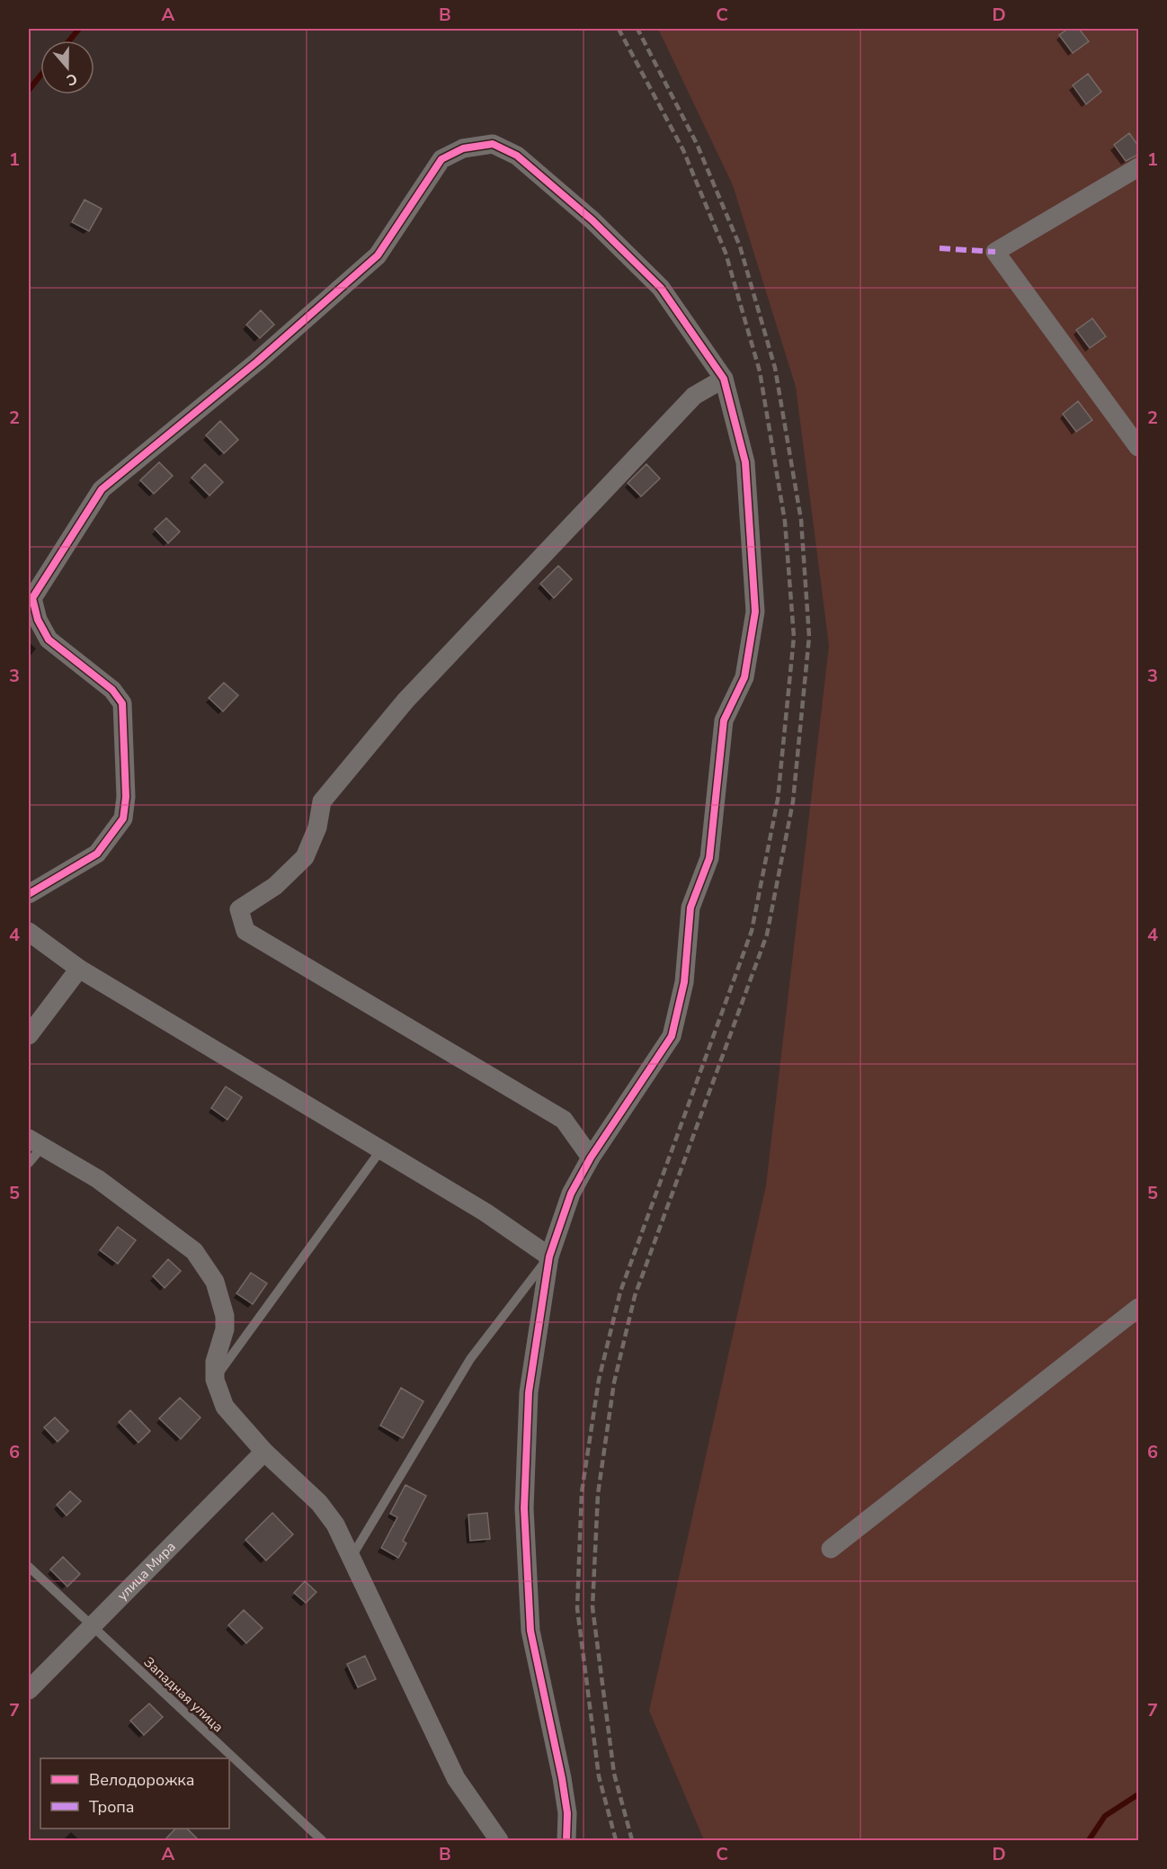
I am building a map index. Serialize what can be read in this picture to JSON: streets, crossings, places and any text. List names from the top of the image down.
{
  "streets": {
    "street": ["улица Мира"],
    "lane": ["Западная улица"]
  },
  "crossings": [
    ["улица Мира", "Западная улица"]
  ],
  "legend": ["Велодорожка", "Тропа"],
  "north": "bottom",
  "grid": {
    "columns": [
      "A",
      "B",
      "C",
      "D"
    ],
    "rows": [
      "1",
      "2",
      "3",
      "4",
      "5",
      "6",
      "7"
    ]
  }
}
